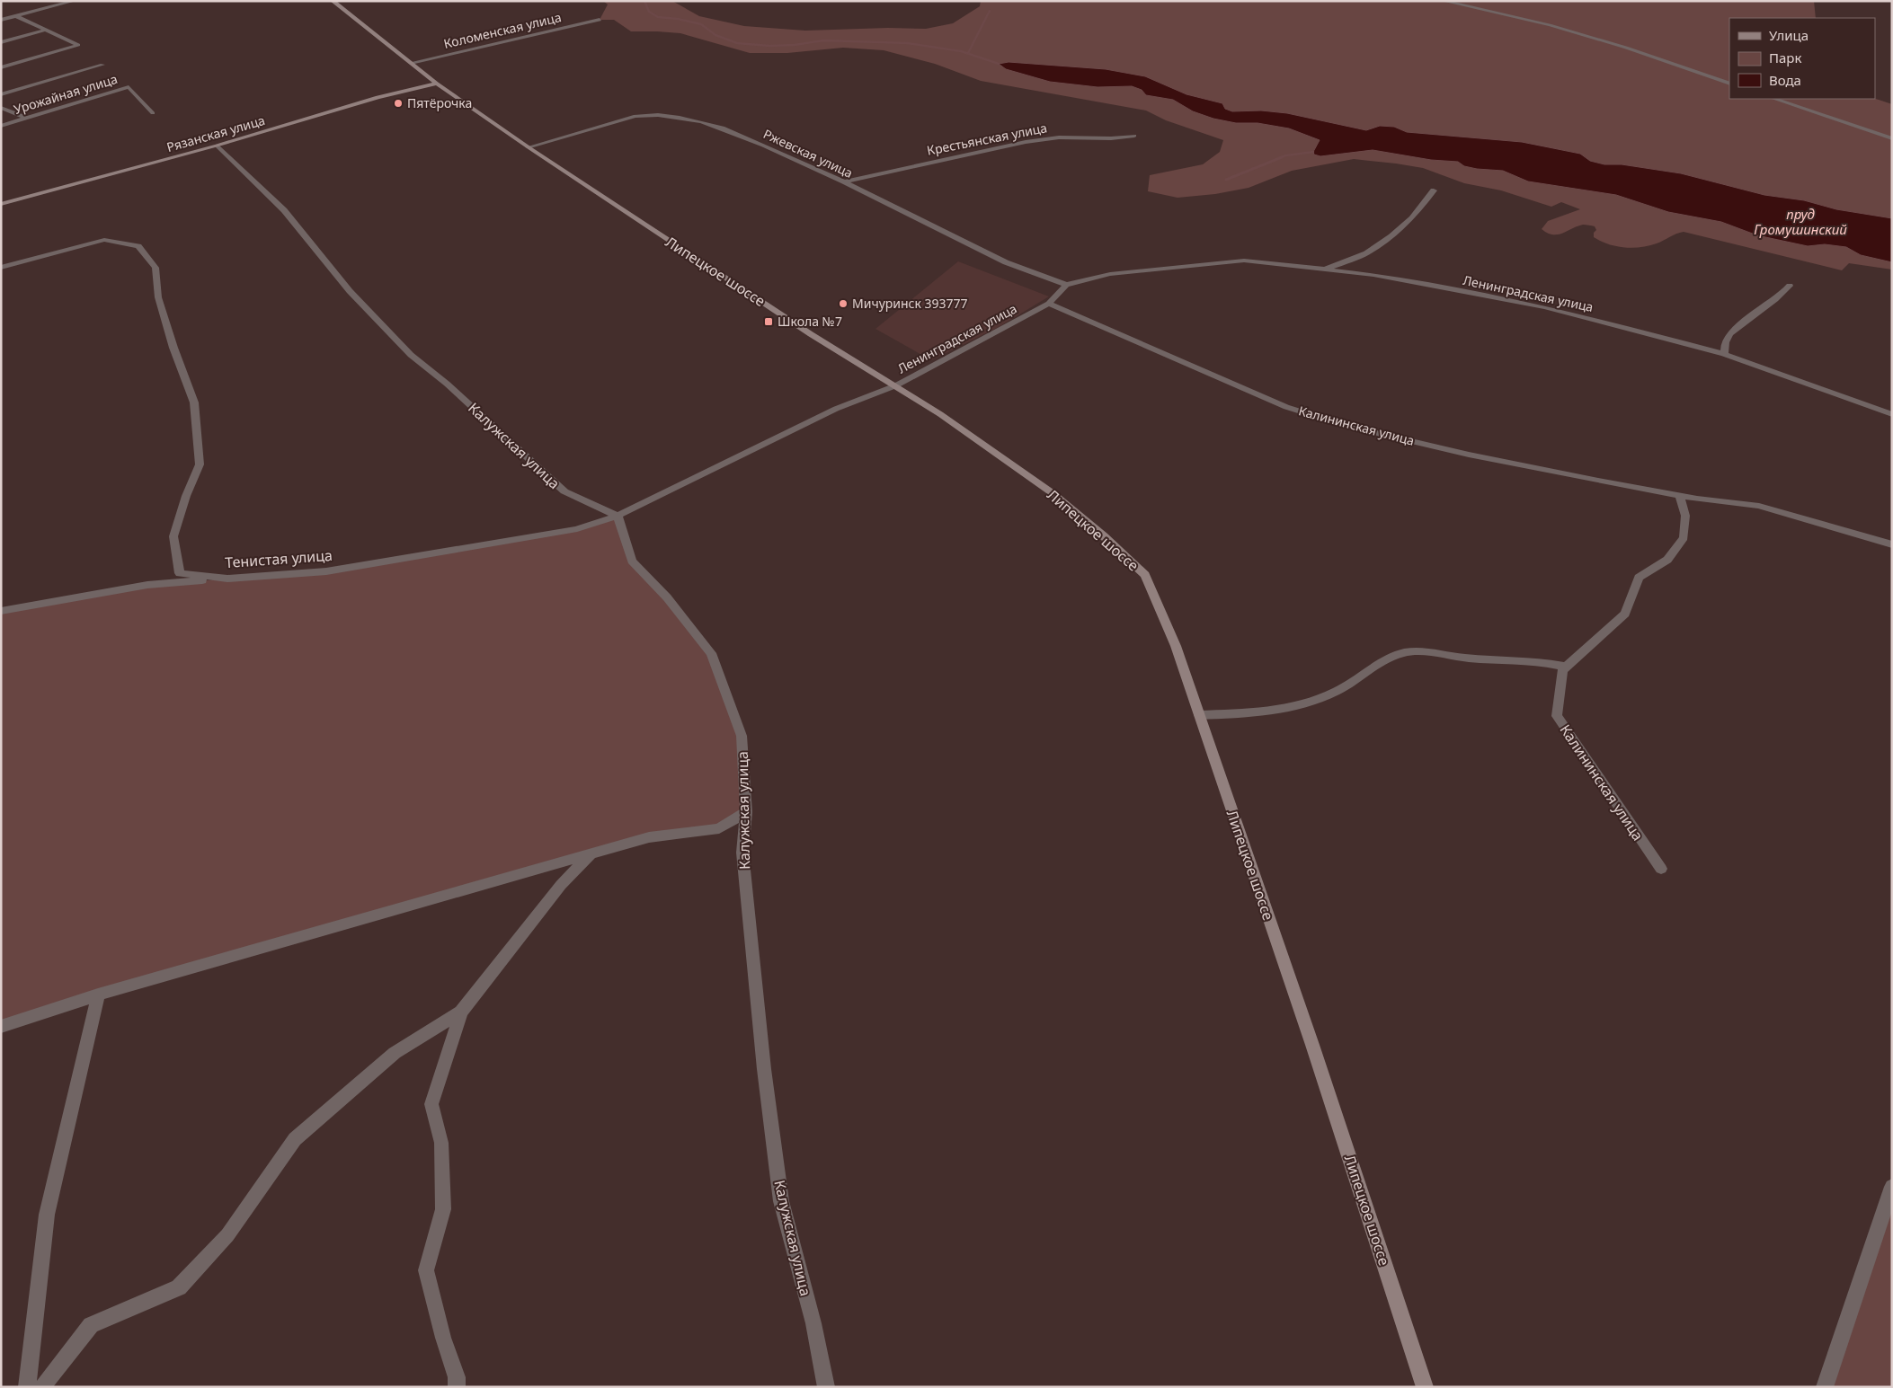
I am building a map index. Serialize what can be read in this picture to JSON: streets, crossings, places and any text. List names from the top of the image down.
{
  "streets": {
    "street": [
      "Коломенская улица",
      "Урожайная улица",
      "Рязанская улица",
      "Крестьянская улица",
      "Ржевская улица",
      "Липецкое шоссе",
      "Ленинградская улица",
      "Калининская улица",
      "Калужская улица",
      "Тенистая улица"
    ]
  },
  "crossings": [
    ["Коломенская улица", "Липецкое шоссе"],
    ["Рязанская улица", "Липецкое шоссе"],
    ["Рязанская улица", "Калужская улица"],
    ["Крестьянская улица", "Ржевская улица"],
    ["Ржевская улица", "Липецкое шоссе"],
    ["Ржевская улица", "Ленинградская улица"],
    ["Липецкое шоссе", "Ленинградская улица"],
    ["Ленинградская улица", "Калининская улица"],
    ["Ленинградская улица", "Калужская улица"],
    ["Ленинградская улица", "Тенистая улица"],
    ["Калужская улица", "Тенистая улица"]
  ],
  "water": ["пруд Громушинский"],
  "places": {
    "other": ["Пятёрочка", "Мичуринск 393777"],
    "transit": ["Школа №7"]
  },
  "legend": ["Улица", "Парк", "Вода"]
}
